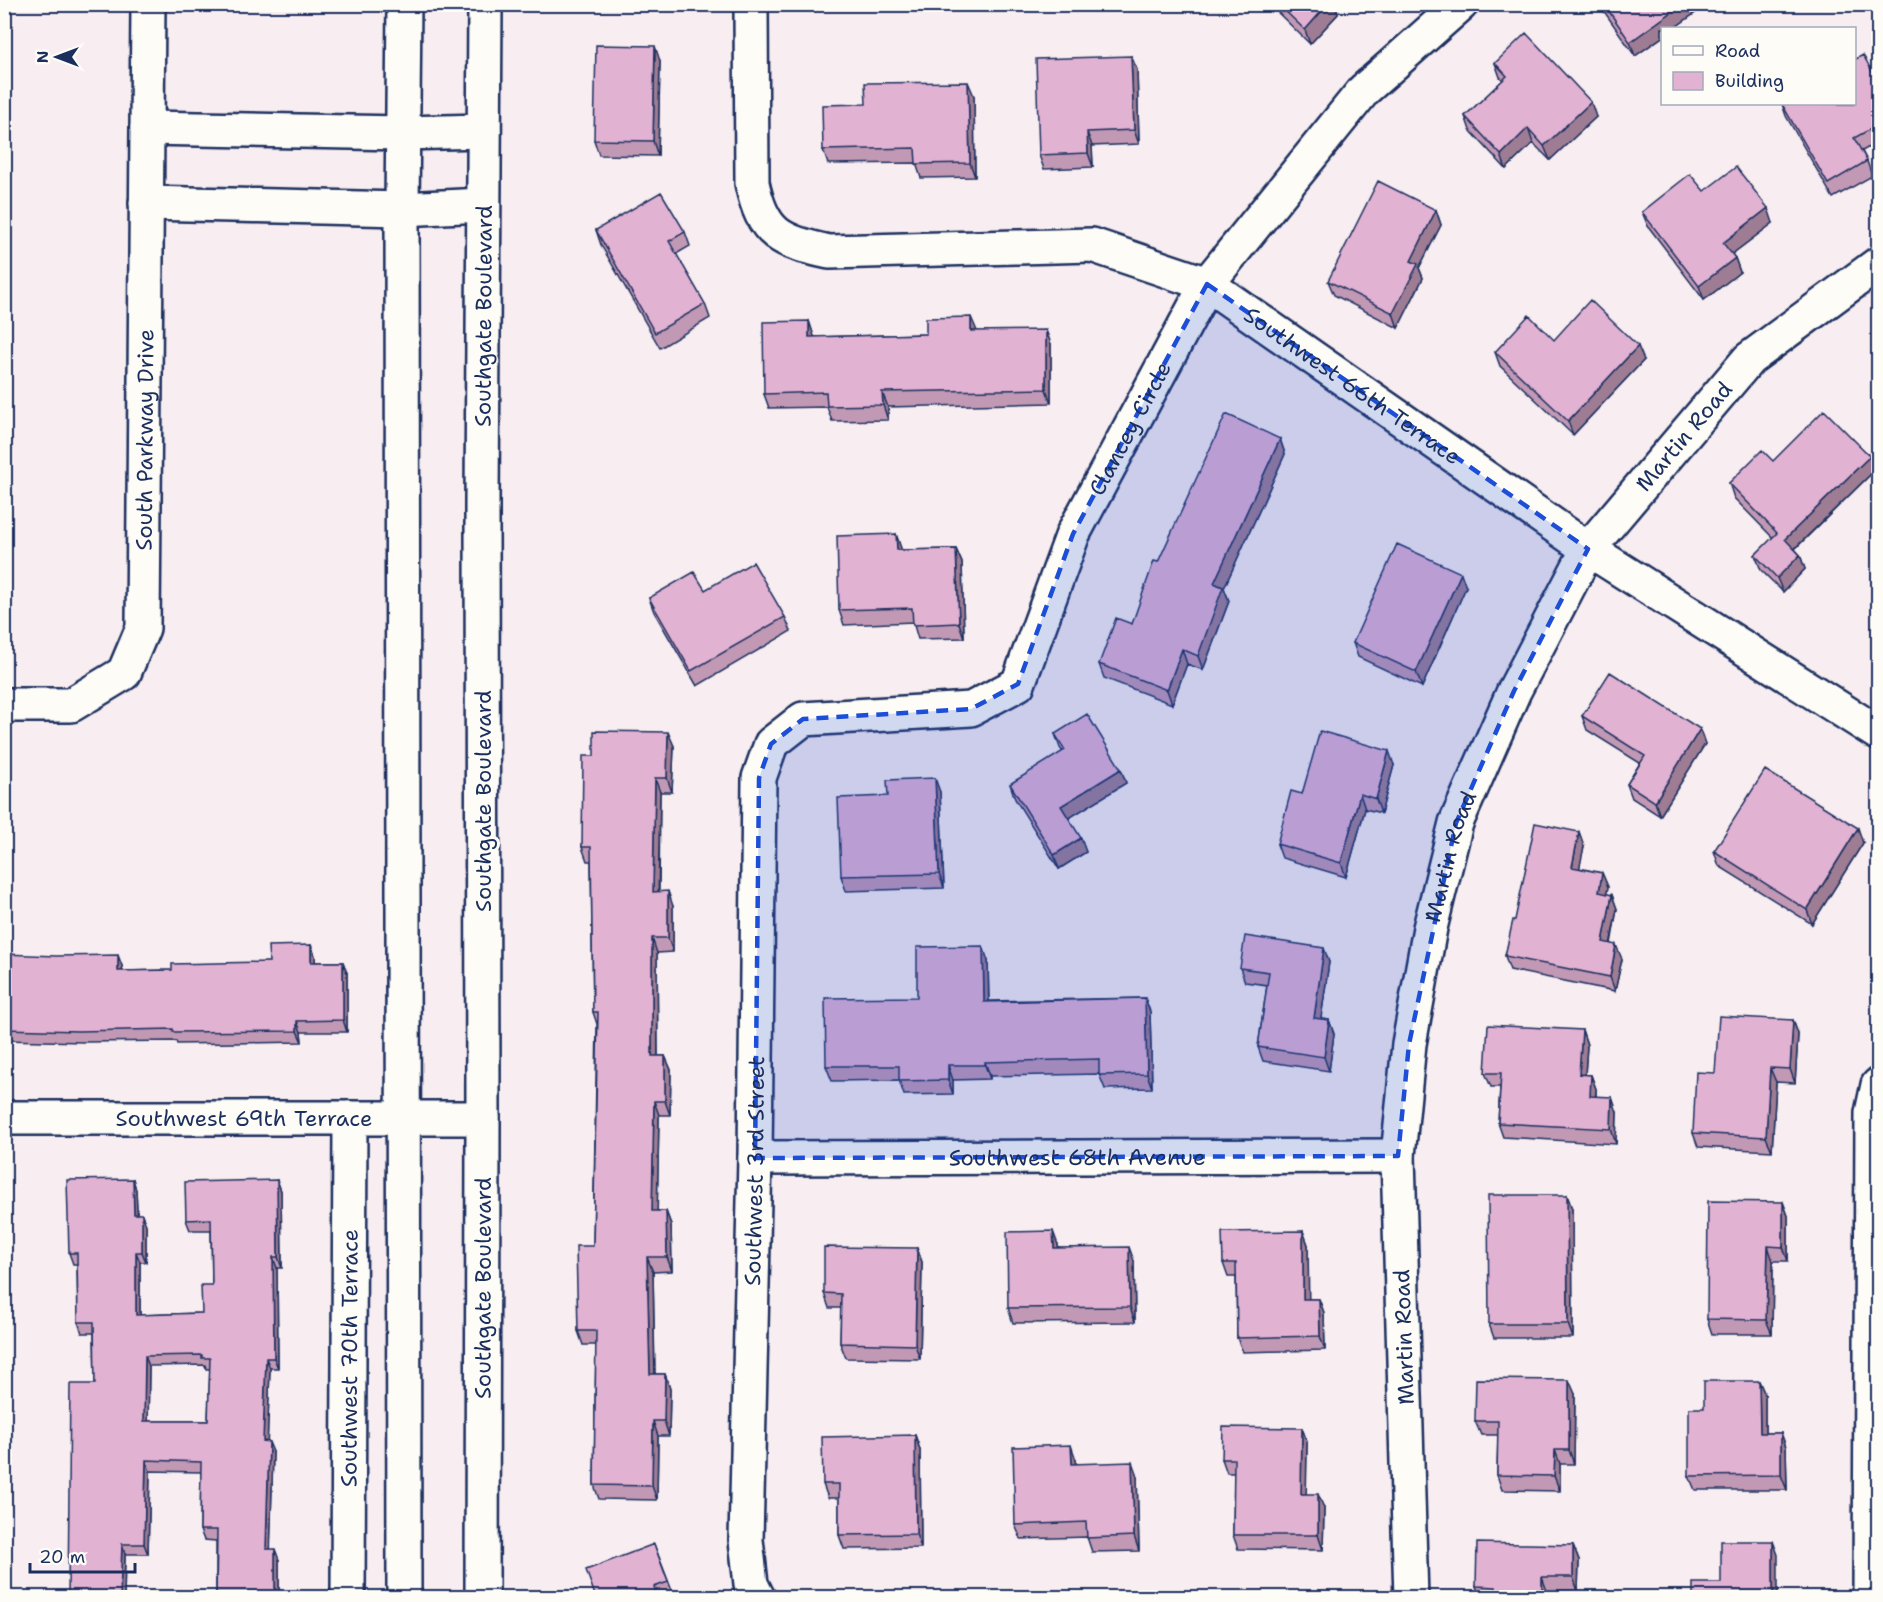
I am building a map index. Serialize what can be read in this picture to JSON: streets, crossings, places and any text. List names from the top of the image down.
{
  "streets": {
    "street": [
      "Southgate Boulevard",
      "Southwest 66th Terrace",
      "Clancey Circle",
      "Martin Road",
      "South Parkway Drive",
      "Southwest 69th Terrace",
      "Southwest 68th Avenue",
      "Southwest 3rd Street",
      "Southwest 70th Terrace"
    ]
  },
  "crossings": [
    ["Southgate Boulevard", "Southwest 69th Terrace"],
    ["Southwest 66th Terrace", "Clancey Circle"],
    ["Southwest 66th Terrace", "Martin Road"],
    ["Clancey Circle", "Southwest 3rd Street"],
    ["Martin Road", "Southwest 68th Avenue"],
    ["Southwest 69th Terrace", "Southwest 70th Terrace"],
    ["Southwest 68th Avenue", "Southwest 3rd Street"]
  ],
  "legend": ["Road", "Building"],
  "scale_bar": "20 m",
  "north": "left"
}
